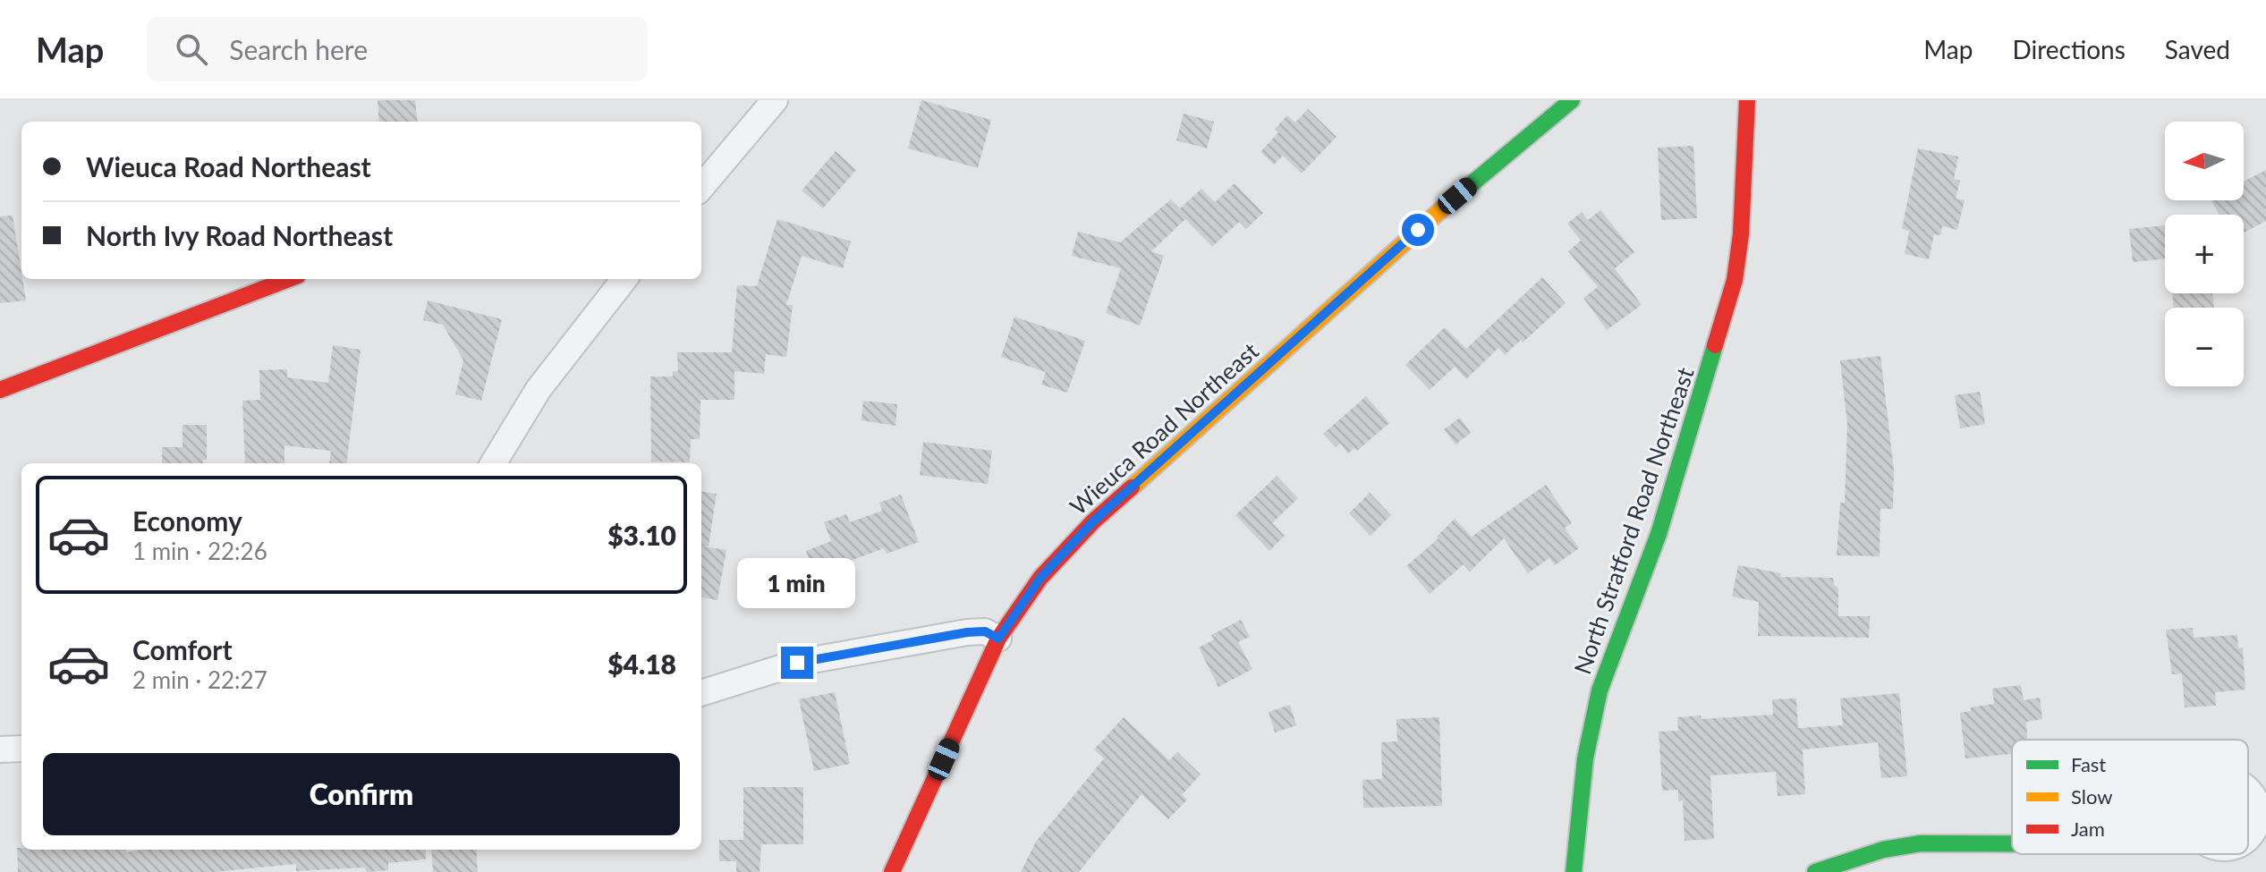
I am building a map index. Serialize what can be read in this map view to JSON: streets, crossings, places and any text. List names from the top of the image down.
{
  "streets": {
    "street": ["Wieuca Road Northeast", "North Stratford Road Northeast"]
  },
  "legend": ["Fast", "Slow", "Jam"],
  "north": "left",
  "page": {
    "header": "Map",
    "search": "Search here",
    "nav": ["Map", "Directions", "Saved"],
    "map_buttons": ["+", "−"],
    "banner": ["Wieuca Road Northeast", "North Ivy Road Northeast"],
    "list": [
      {
        "name": "Economy",
        "note": "1 min · 22:26",
        "value": "$3.10"
      },
      {
        "name": "Comfort",
        "note": "2 min · 22:27",
        "value": "$4.18"
      }
    ],
    "bubble": "1 min",
    "buttons": "Confirm"
  }
}
